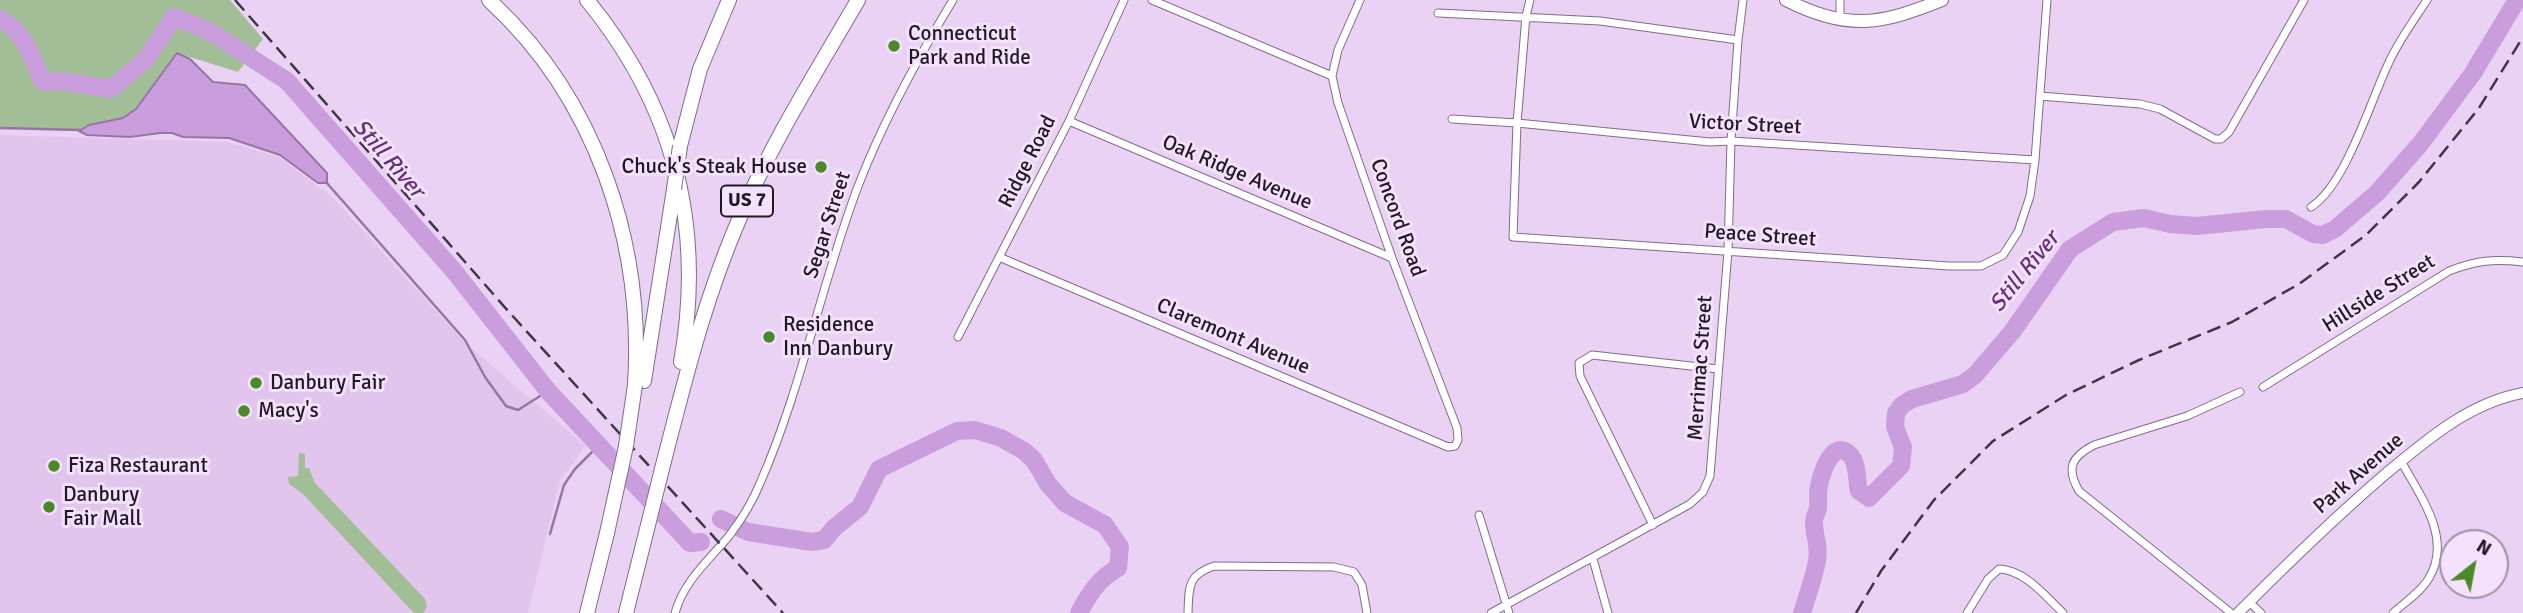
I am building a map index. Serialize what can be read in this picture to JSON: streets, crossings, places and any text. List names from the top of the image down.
{
  "streets": {
    "highway": ["US 7"],
    "main road": ["Park Avenue"],
    "street": [
      "Victor Street",
      "Ridge Road",
      "Oak Ridge Avenue",
      "Concord Road",
      "Segar Street",
      "Peace Street",
      "Hillside Street",
      "Claremont Avenue",
      "Merrimac Street"
    ]
  },
  "crossings": [
    ["Victor Street", "Peace Street"],
    ["Victor Street", "Merrimac Street"],
    ["Ridge Road", "Oak Ridge Avenue"],
    ["Ridge Road", "Claremont Avenue"],
    ["Oak Ridge Avenue", "Concord Road"],
    ["Concord Road", "Claremont Avenue"],
    ["Peace Street", "Merrimac Street"]
  ],
  "water": ["Still River"],
  "places": [
    "Connecticut Park and Ride",
    "Chuck's Steak House",
    "Residence Inn Danbury",
    "Danbury Fair",
    "Macy's",
    "Fiza Restaurant",
    "Danbury Fair Mall"
  ],
  "north": "top right"
}
